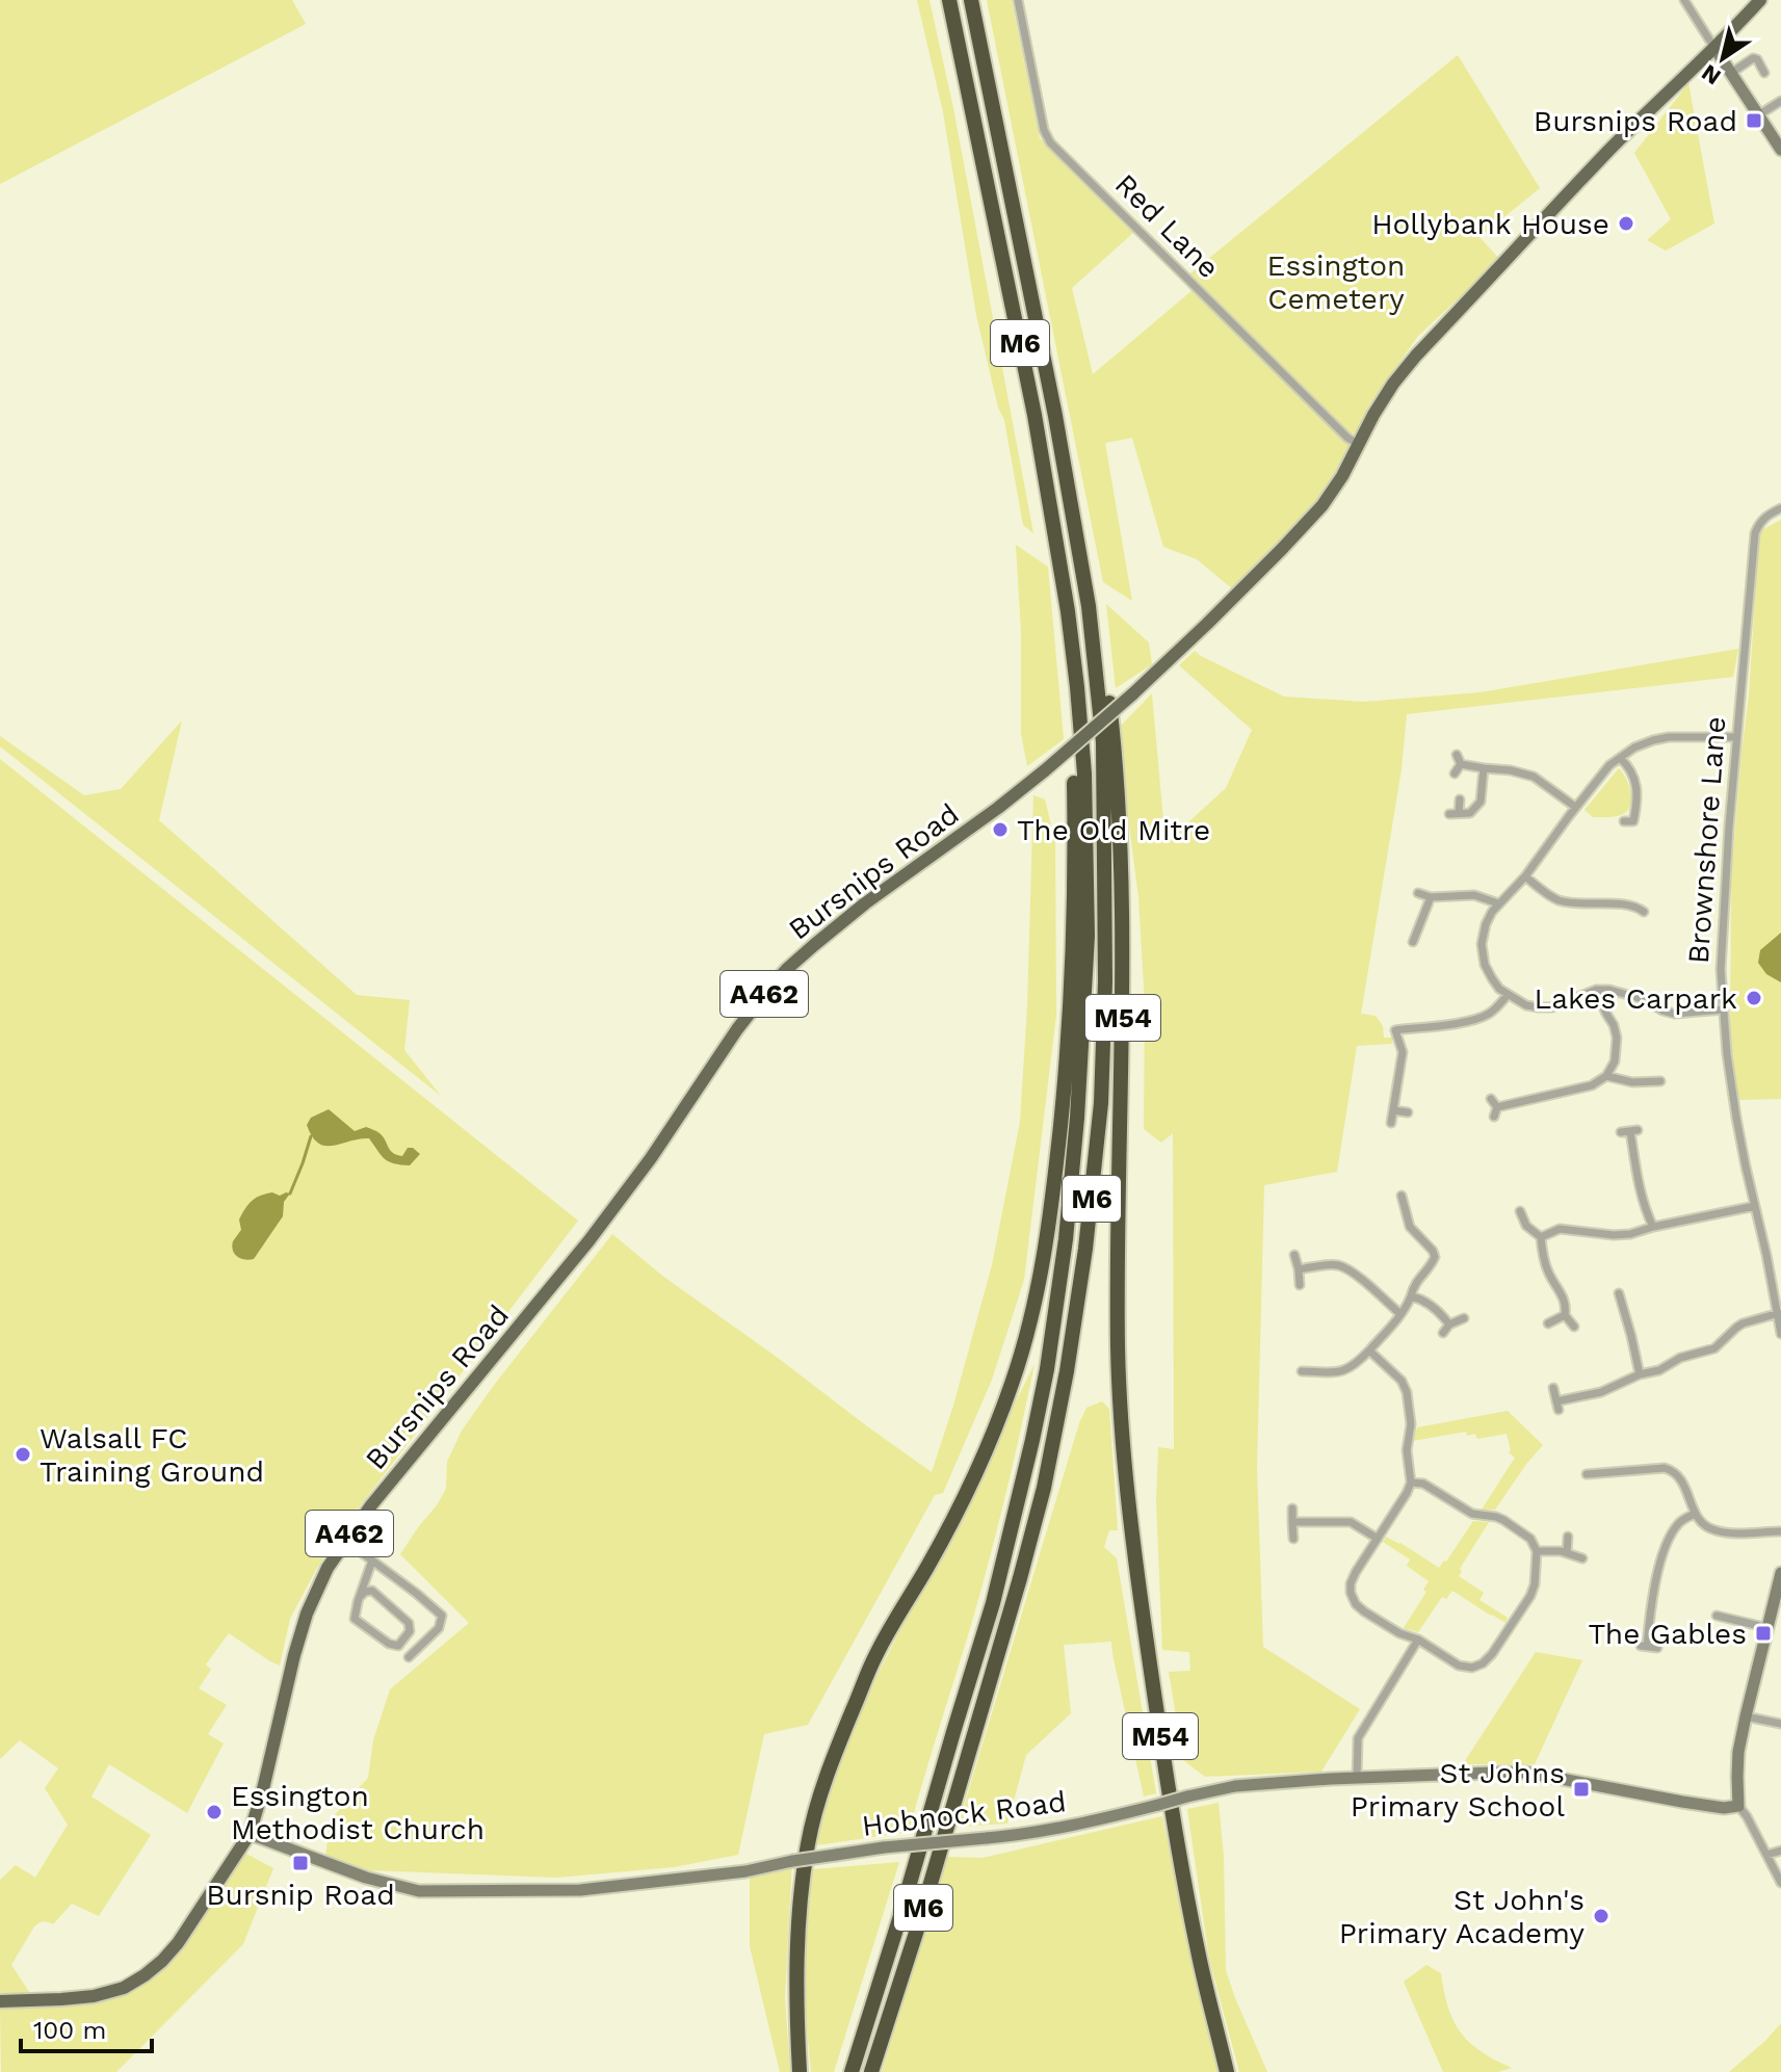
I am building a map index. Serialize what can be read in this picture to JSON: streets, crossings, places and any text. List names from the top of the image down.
{
  "streets": {
    "highway": ["M6", "M54"],
    "main road": ["Bursnips Road", "A462", "Hobnock Road"],
    "street": ["Red Lane", "Brownshore Lane"]
  },
  "crossings": [
    ["Red Lane", "Bursnips Road"],
    ["M6", "M54"],
    ["Bursnips Road", "A462"],
    ["Bursnips Road", "Hobnock Road"]
  ],
  "parks": ["Essington Cemetery"],
  "places": {
    "transit": [
      "Bursnips Road",
      "The Gables",
      "St Johns Primary School",
      "Bursnip Road"
    ],
    "other": [
      "Hollybank House",
      "The Old Mitre",
      "Lakes Carpark",
      "Walsall FC Training Ground",
      "Essington Methodist Church",
      "St John's Primary Academy"
    ]
  },
  "scale_bar": "100 m",
  "north": "bottom left"
}
